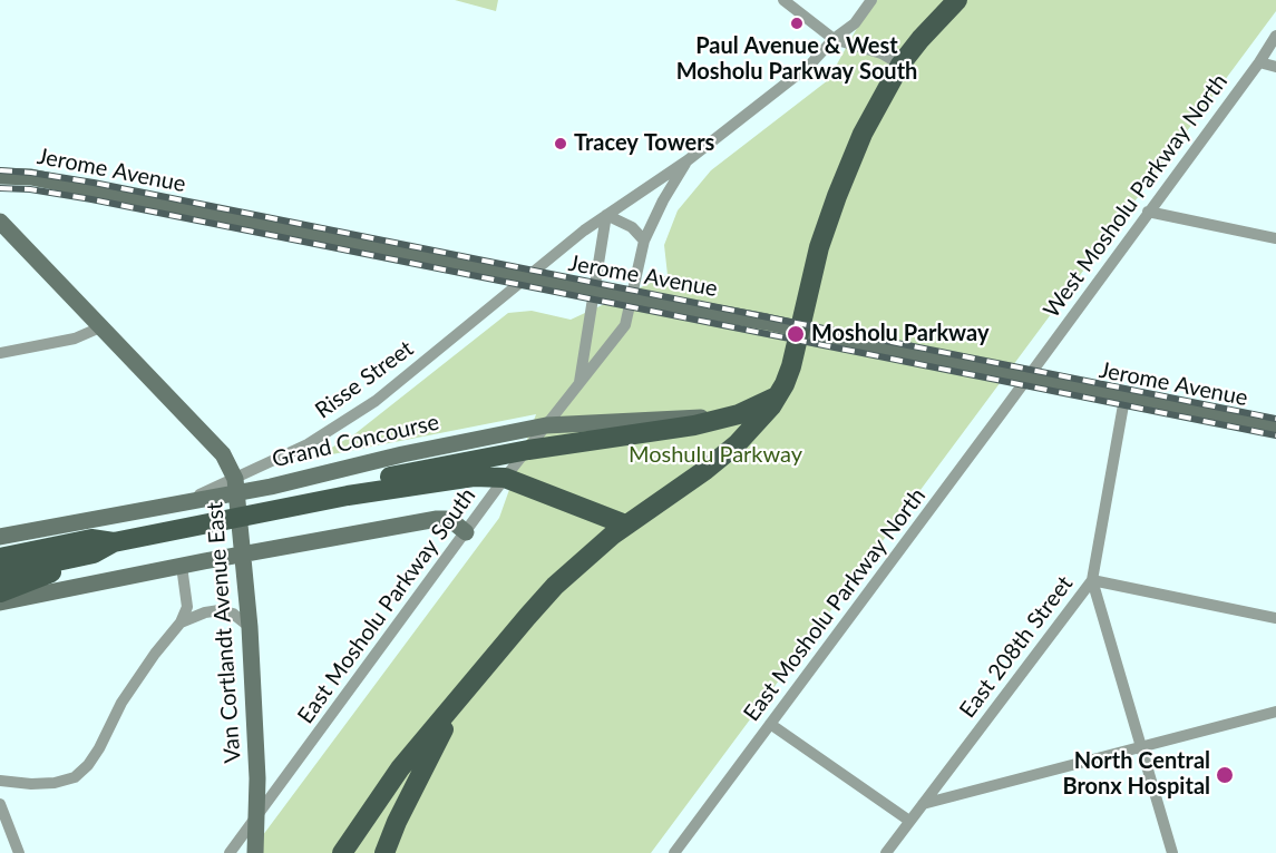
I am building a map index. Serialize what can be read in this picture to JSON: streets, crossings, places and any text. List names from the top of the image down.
{
  "streets": {
    "main road": ["Grand Concourse"],
    "street": [
      "Jerome Avenue",
      "West Mosholu Parkway North",
      "Risse Street",
      "East Mosholu Parkway North",
      "East Mosholu Parkway South",
      "Van Cortlandt Avenue East",
      "East 208th Street"
    ]
  },
  "crossings": [
    ["Jerome Avenue", "West Mosholu Parkway North"],
    ["Jerome Avenue", "Risse Street"],
    ["Jerome Avenue", "East Mosholu Parkway North"],
    ["Jerome Avenue", "East Mosholu Parkway South"],
    ["Jerome Avenue", "East 208th Street"],
    ["West Mosholu Parkway North", "East Mosholu Parkway North"],
    ["Risse Street", "Grand Concourse"],
    ["Risse Street", "East Mosholu Parkway South"],
    ["Risse Street", "Van Cortlandt Avenue East"],
    ["Grand Concourse", "East Mosholu Parkway South"],
    ["Grand Concourse", "Van Cortlandt Avenue East"],
    ["East Mosholu Parkway South", "Van Cortlandt Avenue East"]
  ],
  "parks": ["Moshulu Parkway"],
  "places": [
    "Paul Avenue & West Mosholu Parkway South",
    "Tracey Towers",
    "Mosholu Parkway",
    "North Central Bronx Hospital"
  ]
}
